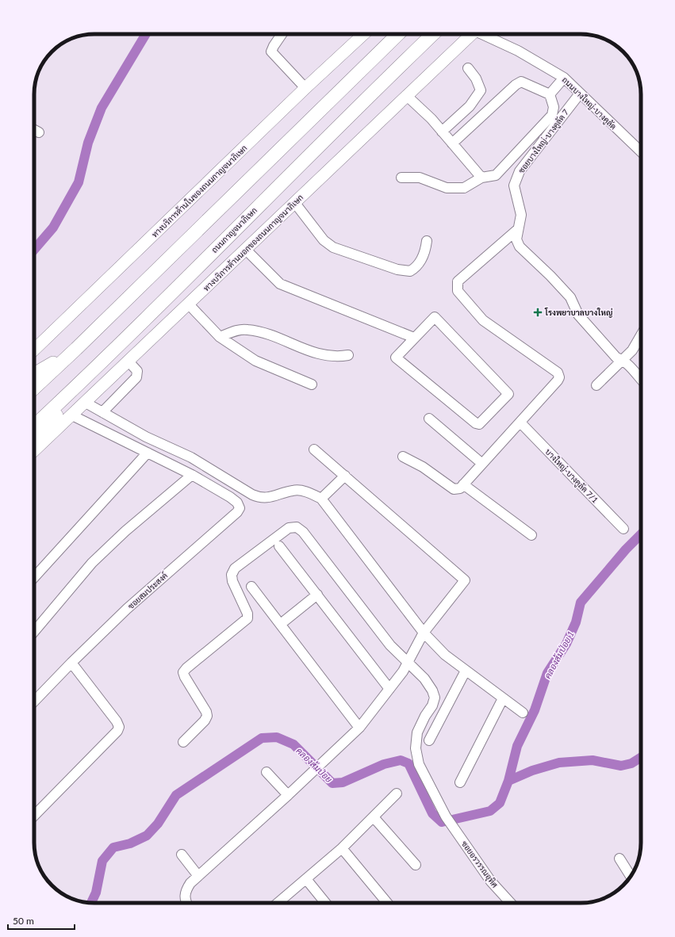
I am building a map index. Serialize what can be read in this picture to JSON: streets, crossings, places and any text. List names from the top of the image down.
{
  "streets": {
    "highway": ["ถนนกาญจนาภิเษก"],
    "main road": ["ทางบริการด้านในของถนนกาญจนาภิเษก", "ทางบริการด้านนอกของถนนกาญจนาภิเษก"],
    "street": [
      "ถนนบางใหญ่-บางคูลัด",
      "ซอยบางใหญ่-บางคูลัด 7",
      "บางใหญ่-บางคูลัด 7/1",
      "ซอยสมประสงค์",
      "ซอยอรวรรณอุทิศ"
    ]
  },
  "crossings": [
    ["ถนนบางใหญ่-บางคูลัด", "ซอยบางใหญ่-บางคูลัด 7"],
    ["ทางบริการด้านนอกของถนนกาญจนาภิเษก", "ซอยสมประสงค์"]
  ],
  "water": ["คลองส้มป่อย 1", "คลองส้มป่อย"],
  "places": {
    "health": ["โรงพยาบาลบางใหญ่"]
  },
  "scale_bar": "50 m"
}
